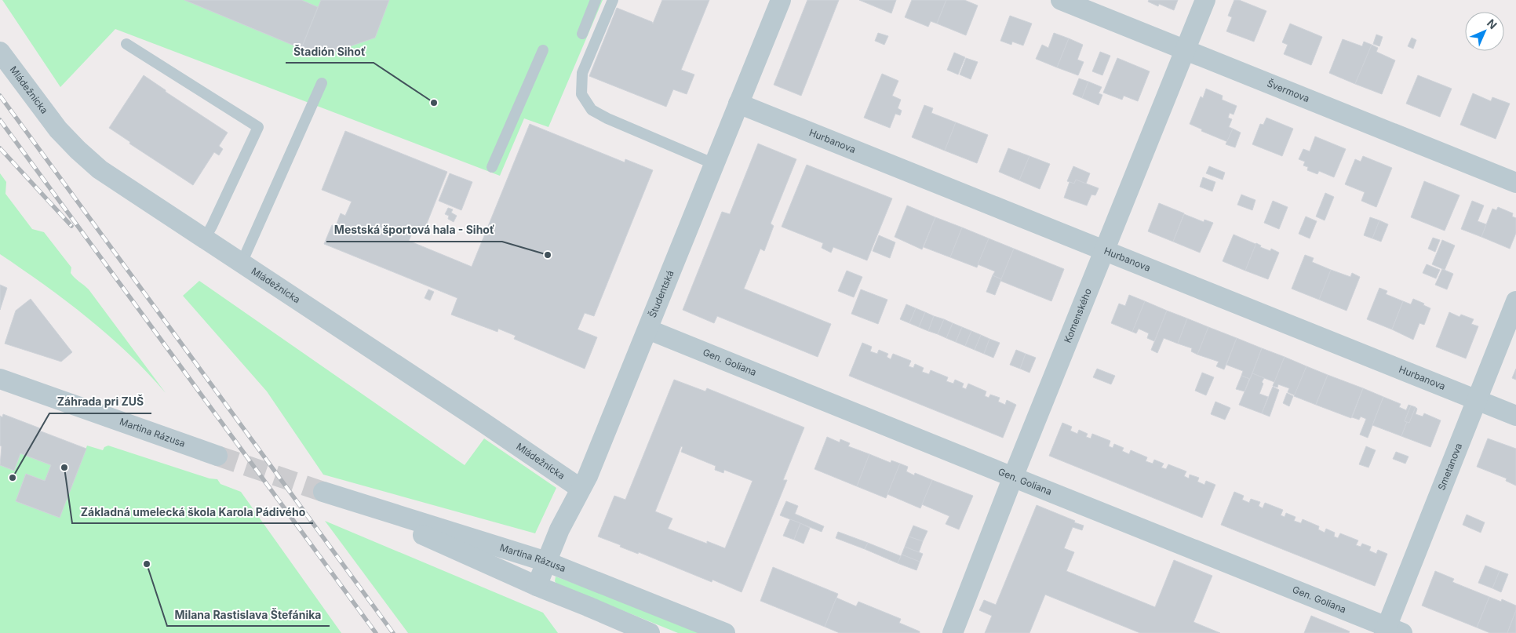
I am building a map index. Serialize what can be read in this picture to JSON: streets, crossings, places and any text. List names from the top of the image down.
{
  "streets": {
    "street": [
      "Mládežnícka",
      "Švermova",
      "Hurbanova",
      "Študentská",
      "Komenského",
      "Gen. Goliana",
      "Martina Rázusa",
      "Smetanova"
    ]
  },
  "crossings": [
    ["Mládežnícka", "Študentská"],
    ["Švermova", "Komenského"],
    ["Hurbanova", "Študentská"],
    ["Hurbanova", "Komenského"],
    ["Hurbanova", "Smetanova"],
    ["Študentská", "Gen. Goliana"],
    ["Študentská", "Martina Rázusa"],
    ["Komenského", "Gen. Goliana"],
    ["Gen. Goliana", "Smetanova"]
  ],
  "places": [
    "Štadión Sihoť",
    "Mestská športová hala - Sihoť",
    "Základná umelecká škola Karola Pádivého",
    "Záhrada pri ZUŠ",
    "Milana Rastislava Štefánika"
  ],
  "north": "top right"
}
